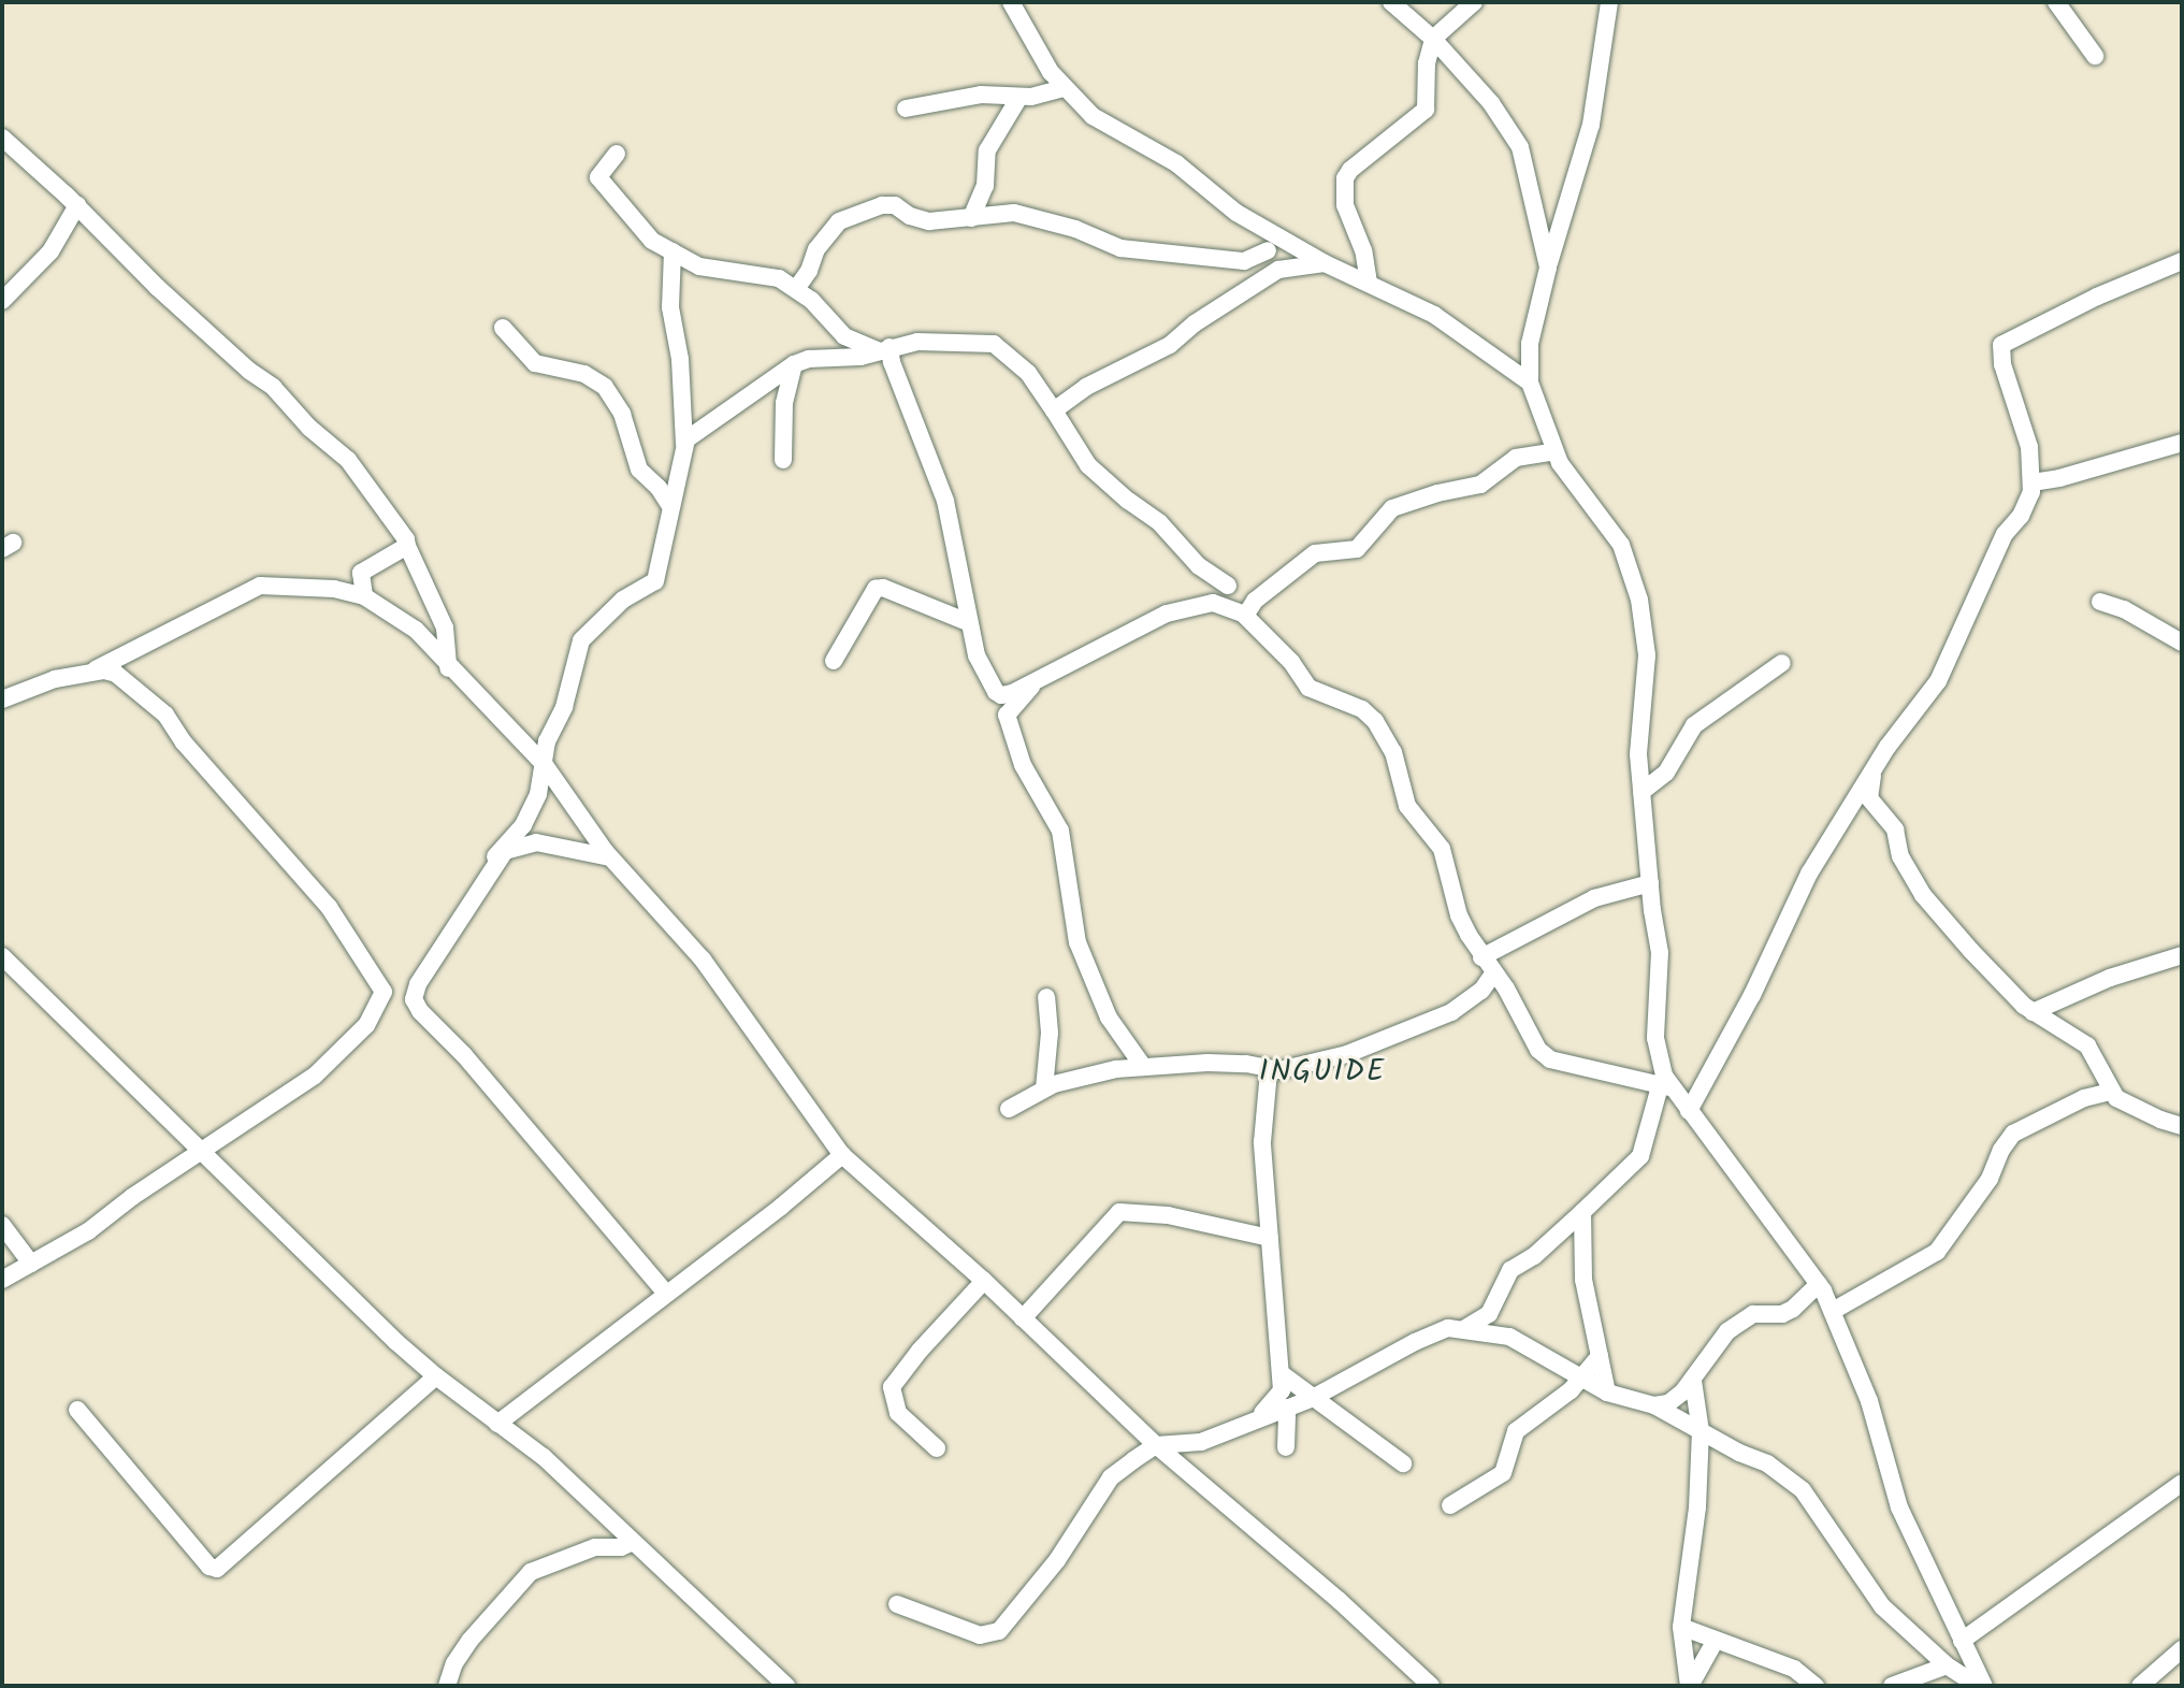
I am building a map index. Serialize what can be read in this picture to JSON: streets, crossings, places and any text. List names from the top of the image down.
{
  "districts": ["INGUIDE"]
}
